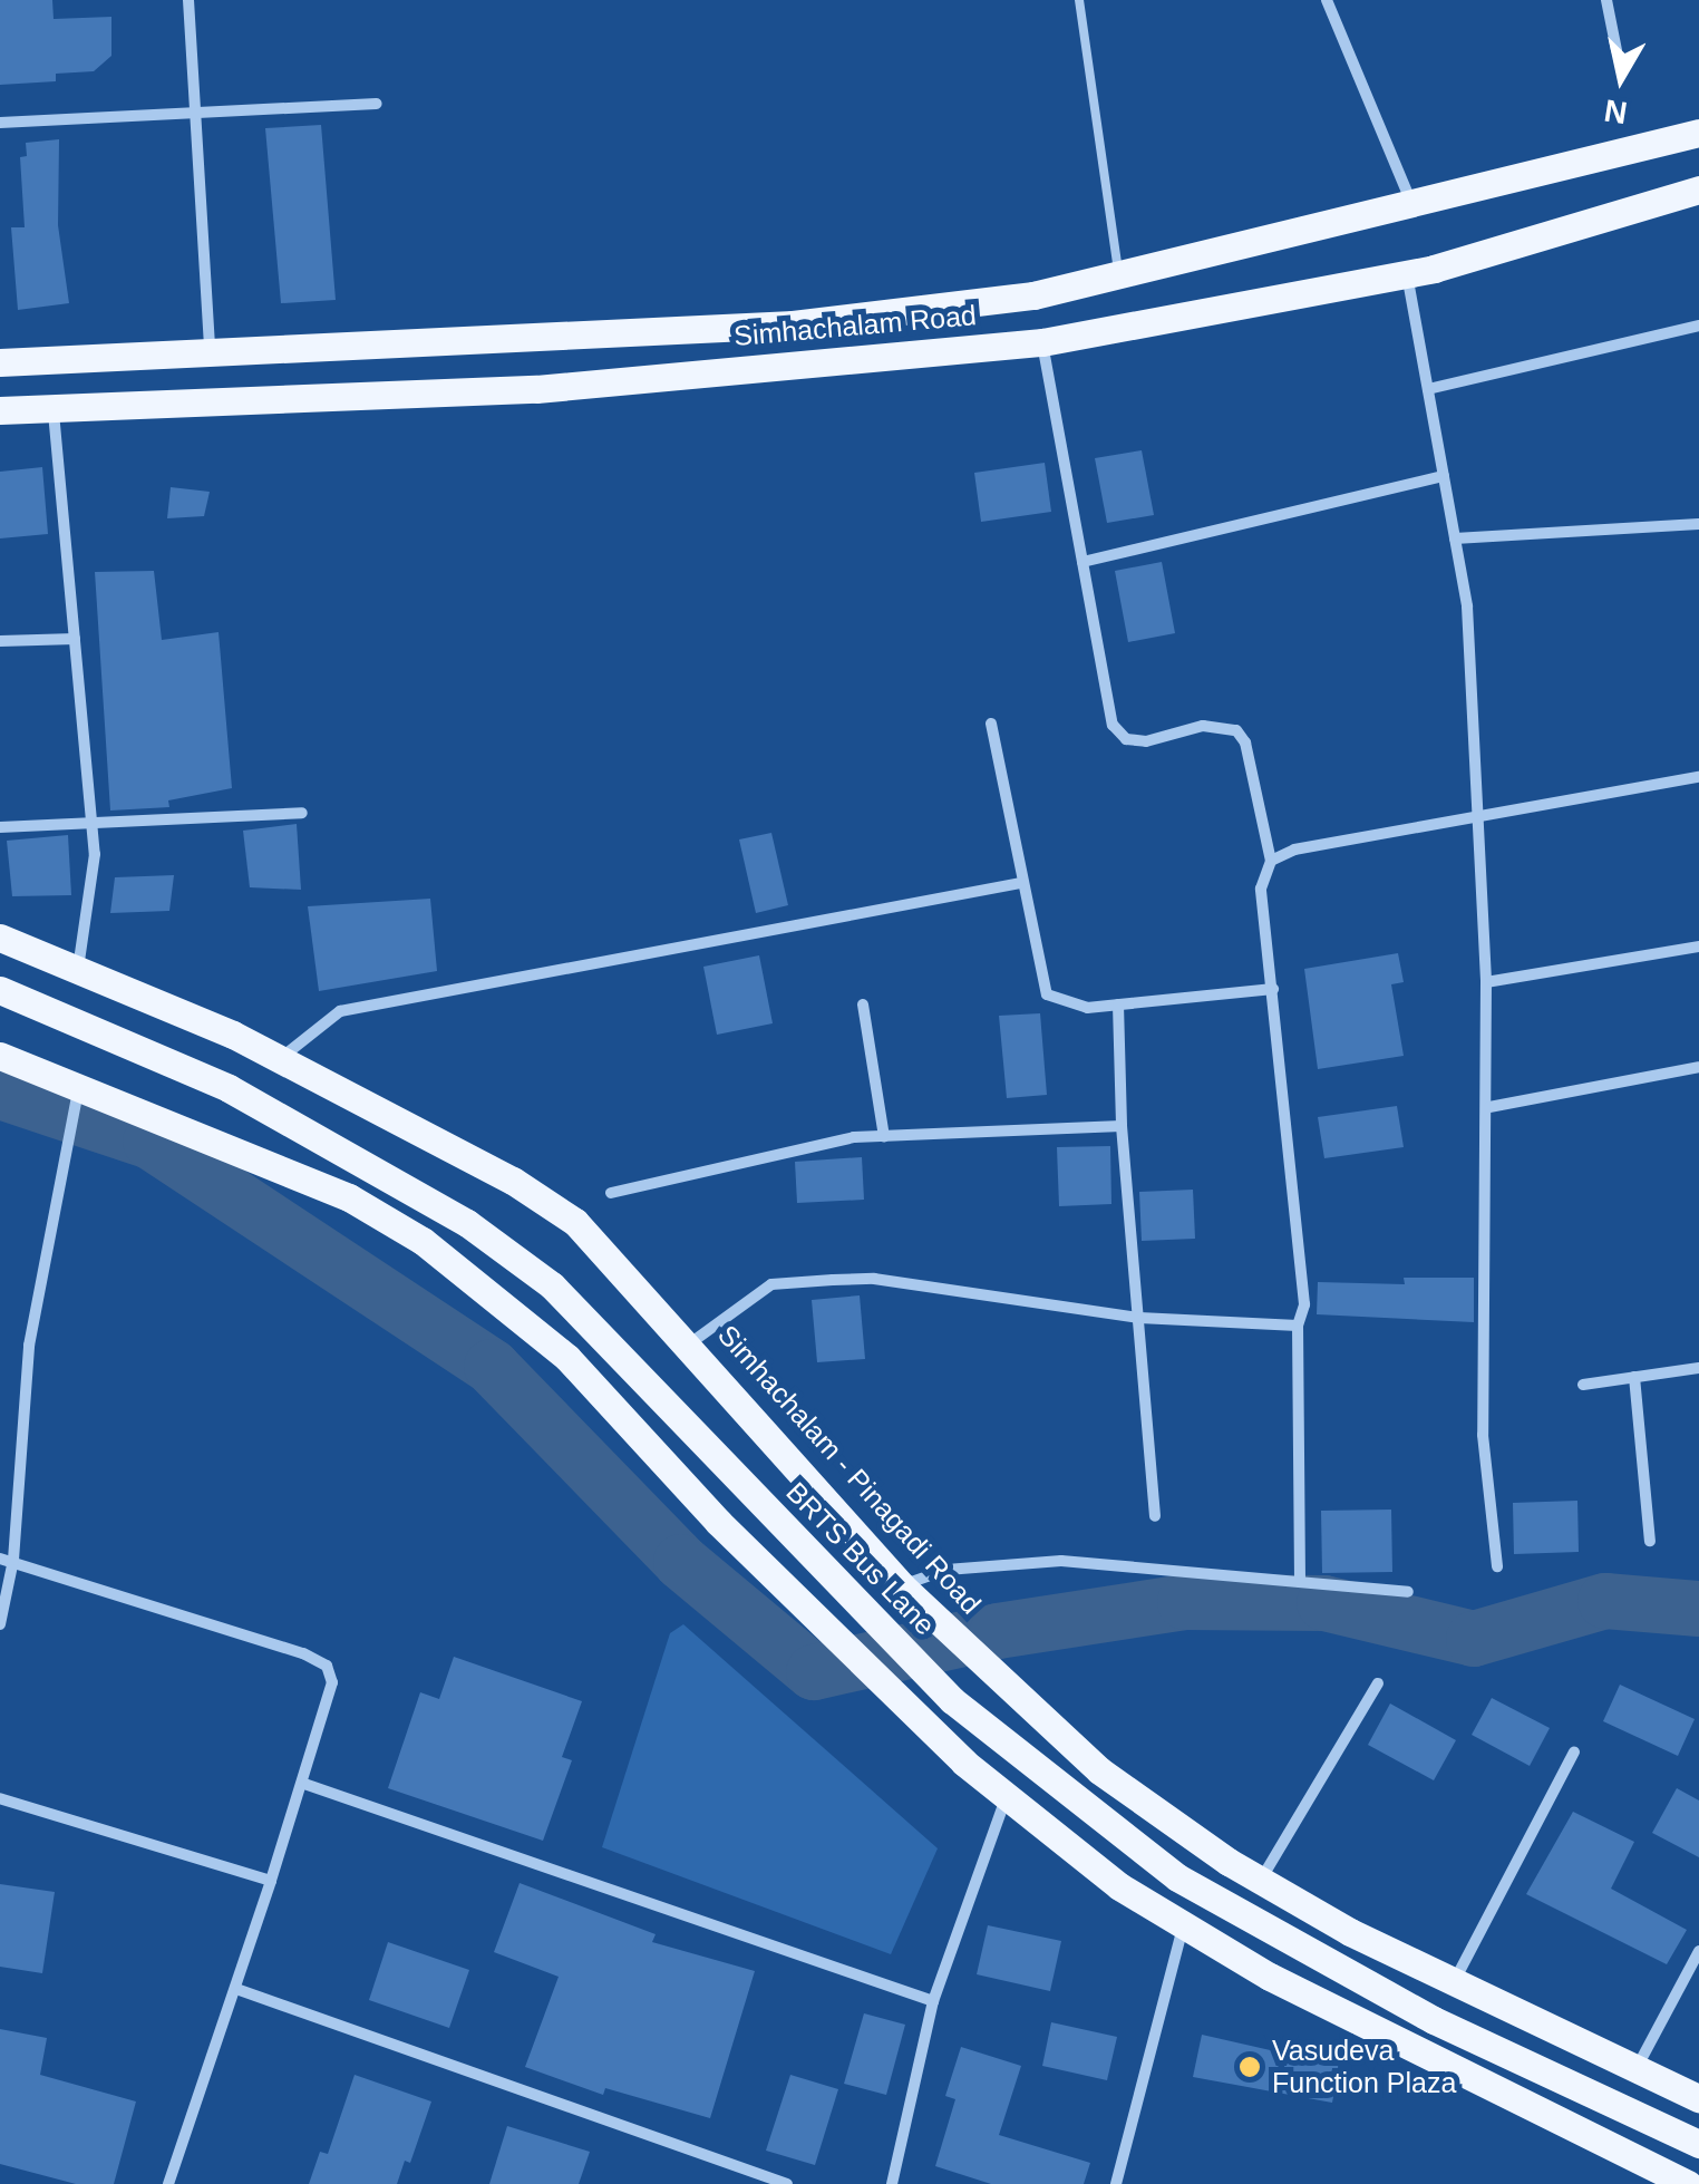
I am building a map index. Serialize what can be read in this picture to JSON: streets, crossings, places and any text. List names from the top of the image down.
{
  "streets": {
    "main road": ["Simhachalam Road", "Simhachalam - Pinagadi Road", "BRTS Bus Lane"]
  },
  "places": ["Vasudeva Function Plaza"],
  "north": "bottom"
}
